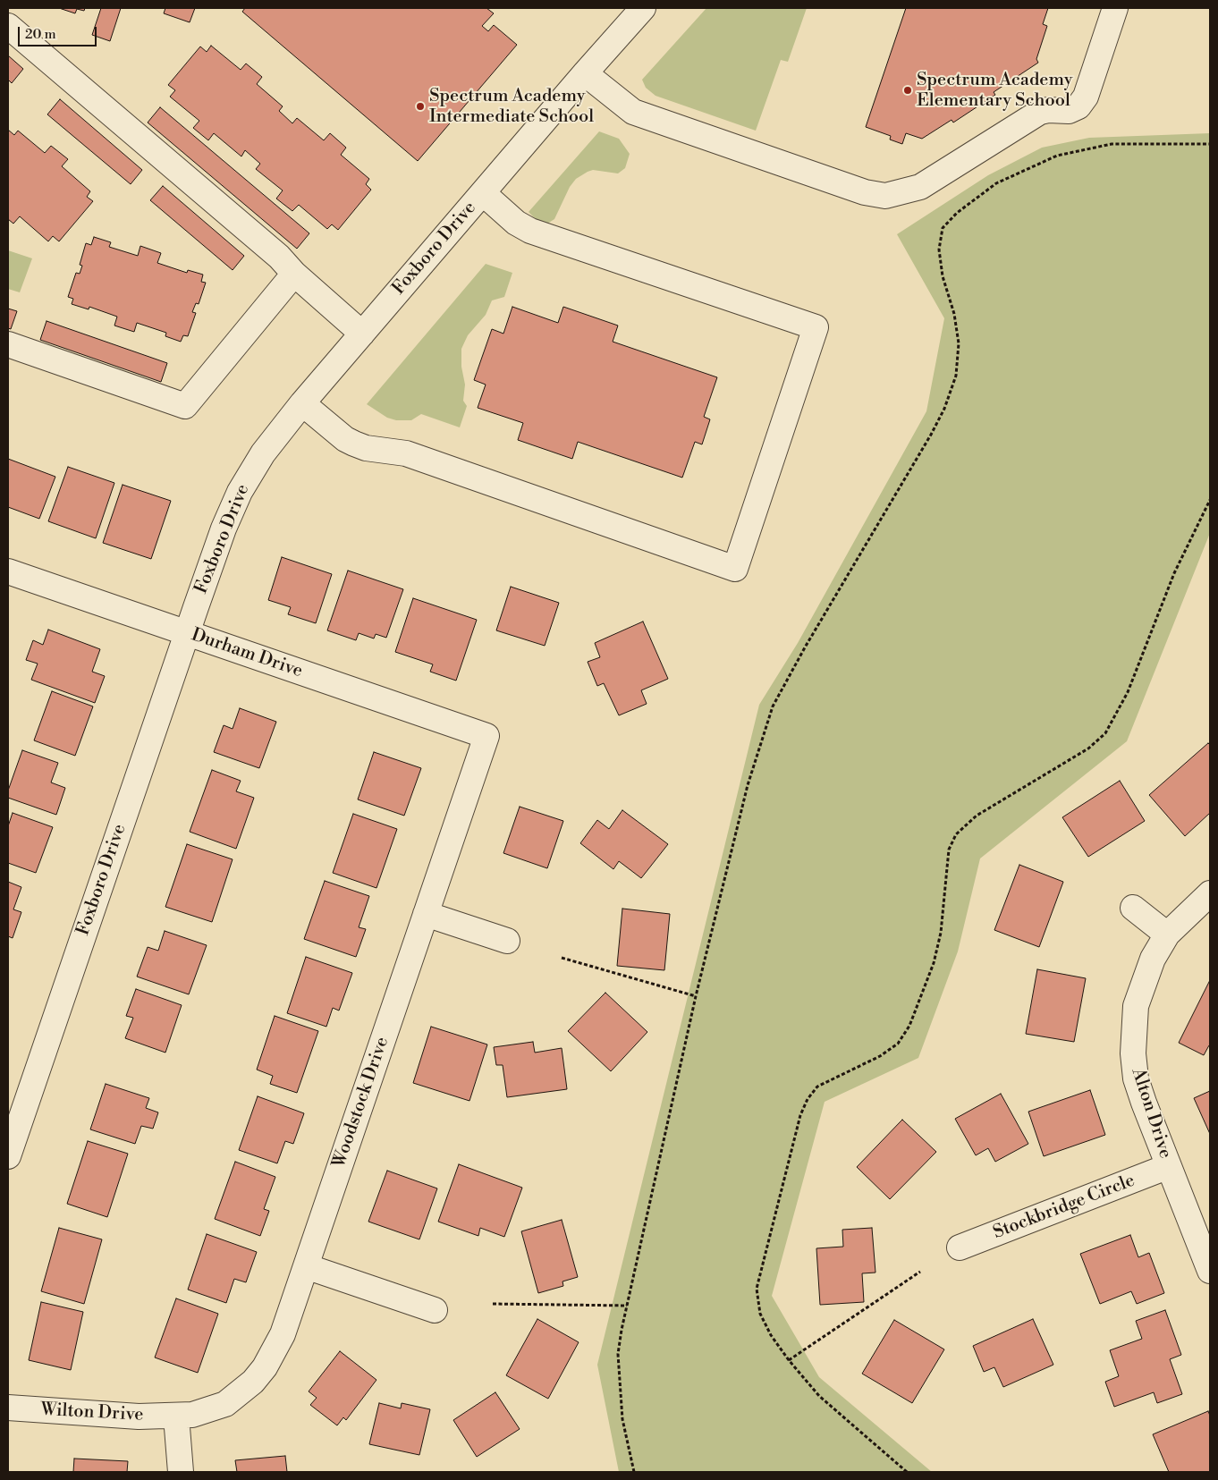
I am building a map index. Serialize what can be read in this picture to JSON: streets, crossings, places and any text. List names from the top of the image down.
{
  "streets": {
    "street": [
      "Foxboro Drive",
      "Durham Drive",
      "Woodstock Drive",
      "Alton Drive",
      "Stockbridge Circle",
      "Wilton Drive"
    ]
  },
  "crossings": [
    ["Foxboro Drive", "Durham Drive"],
    ["Durham Drive", "Woodstock Drive"],
    ["Woodstock Drive", "Wilton Drive"],
    ["Alton Drive", "Stockbridge Circle"]
  ],
  "places": ["Spectrum Academy Elementary School", "Spectrum Academy Intermediate School"],
  "scale_bar": "20 m"
}
